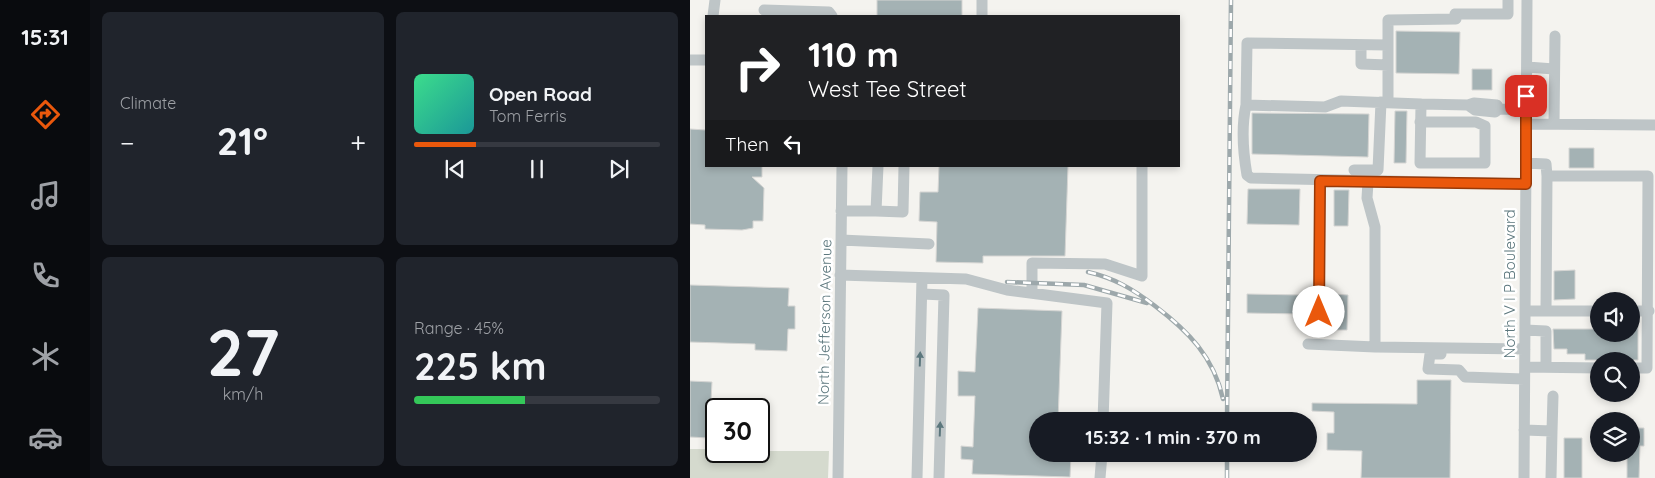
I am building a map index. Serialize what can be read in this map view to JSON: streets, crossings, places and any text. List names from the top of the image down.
{
  "streets": {
    "street": ["North V I P Boulevard", "North Jefferson Avenue"]
  },
  "page": {
    "tabs": "15:31",
    "tile": [
      "Climate",
      ["27", "km/h"],
      ["Range · 45%", "225 km"]
    ],
    "turn": ["110 m", "West Tee Street"],
    "song": ["Open Road", "Tom Ferris"],
    "then": "Then",
    "heat": ["−", "21°", "+"],
    "limit": "30",
    "trip": "15:32 · 1 min · 370 m"
  }
}
